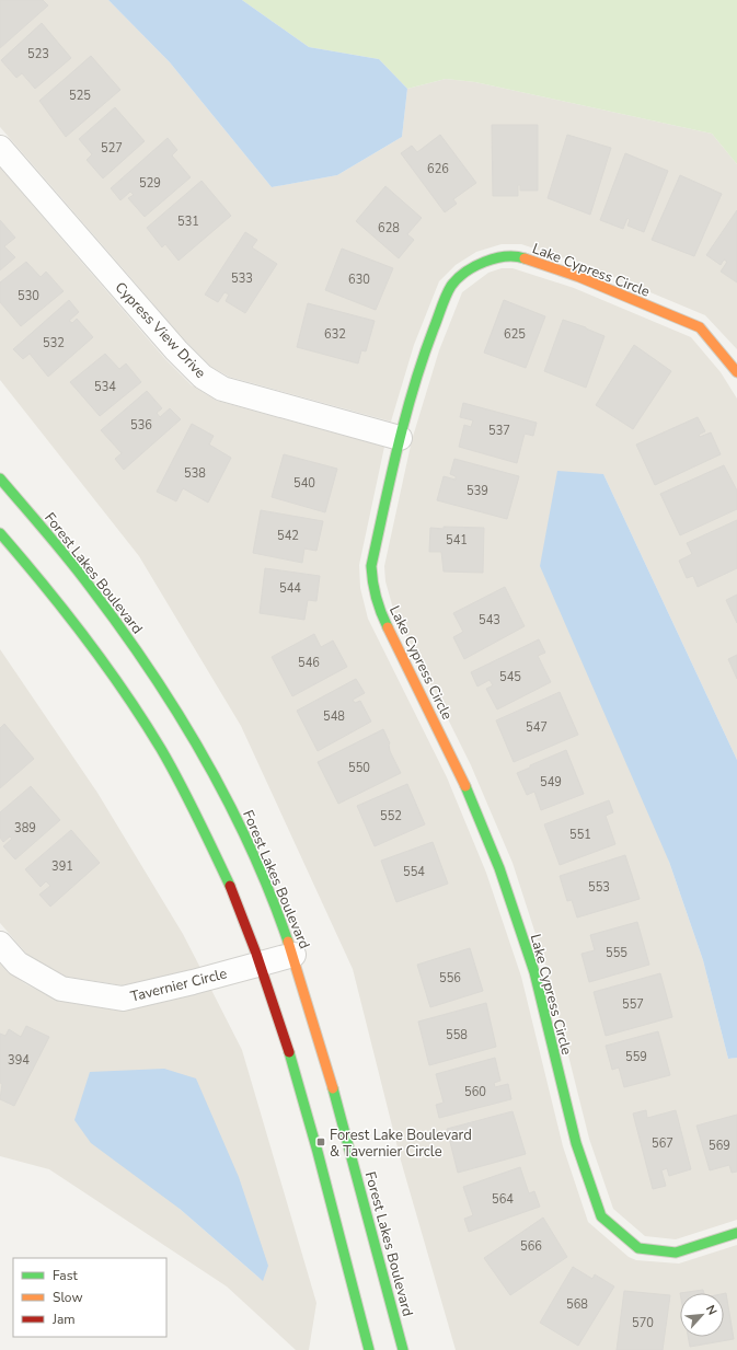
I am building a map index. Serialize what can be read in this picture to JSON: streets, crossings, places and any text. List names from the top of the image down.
{
  "streets": {
    "main road": ["Lake Cypress Circle", "Forest Lakes Boulevard"],
    "street": ["Cypress View Drive", "Tavernier Circle"]
  },
  "crossings": [
    ["Lake Cypress Circle", "Cypress View Drive"],
    ["Forest Lakes Boulevard", "Tavernier Circle"]
  ],
  "places": {
    "transit": ["Forest Lake Boulevard & Tavernier Circle"]
  },
  "house_numbers": [
    "523",
    "525",
    "527",
    "626",
    "529",
    "531",
    "628",
    "533",
    "630",
    "530",
    "632",
    "625",
    "532",
    "534",
    "536",
    "537",
    "538",
    "540",
    "539",
    "542",
    "541",
    "544",
    "543",
    "546",
    "545",
    "548",
    "547",
    "550",
    "549",
    "552",
    "389",
    "551",
    "391",
    "554",
    "553",
    "555",
    "556",
    "557",
    "558",
    "559",
    "394",
    "560",
    "567",
    "569",
    "564",
    "566",
    "568",
    "570"
  ],
  "legend": ["Fast", "Slow", "Jam"],
  "north": "top right"
}
